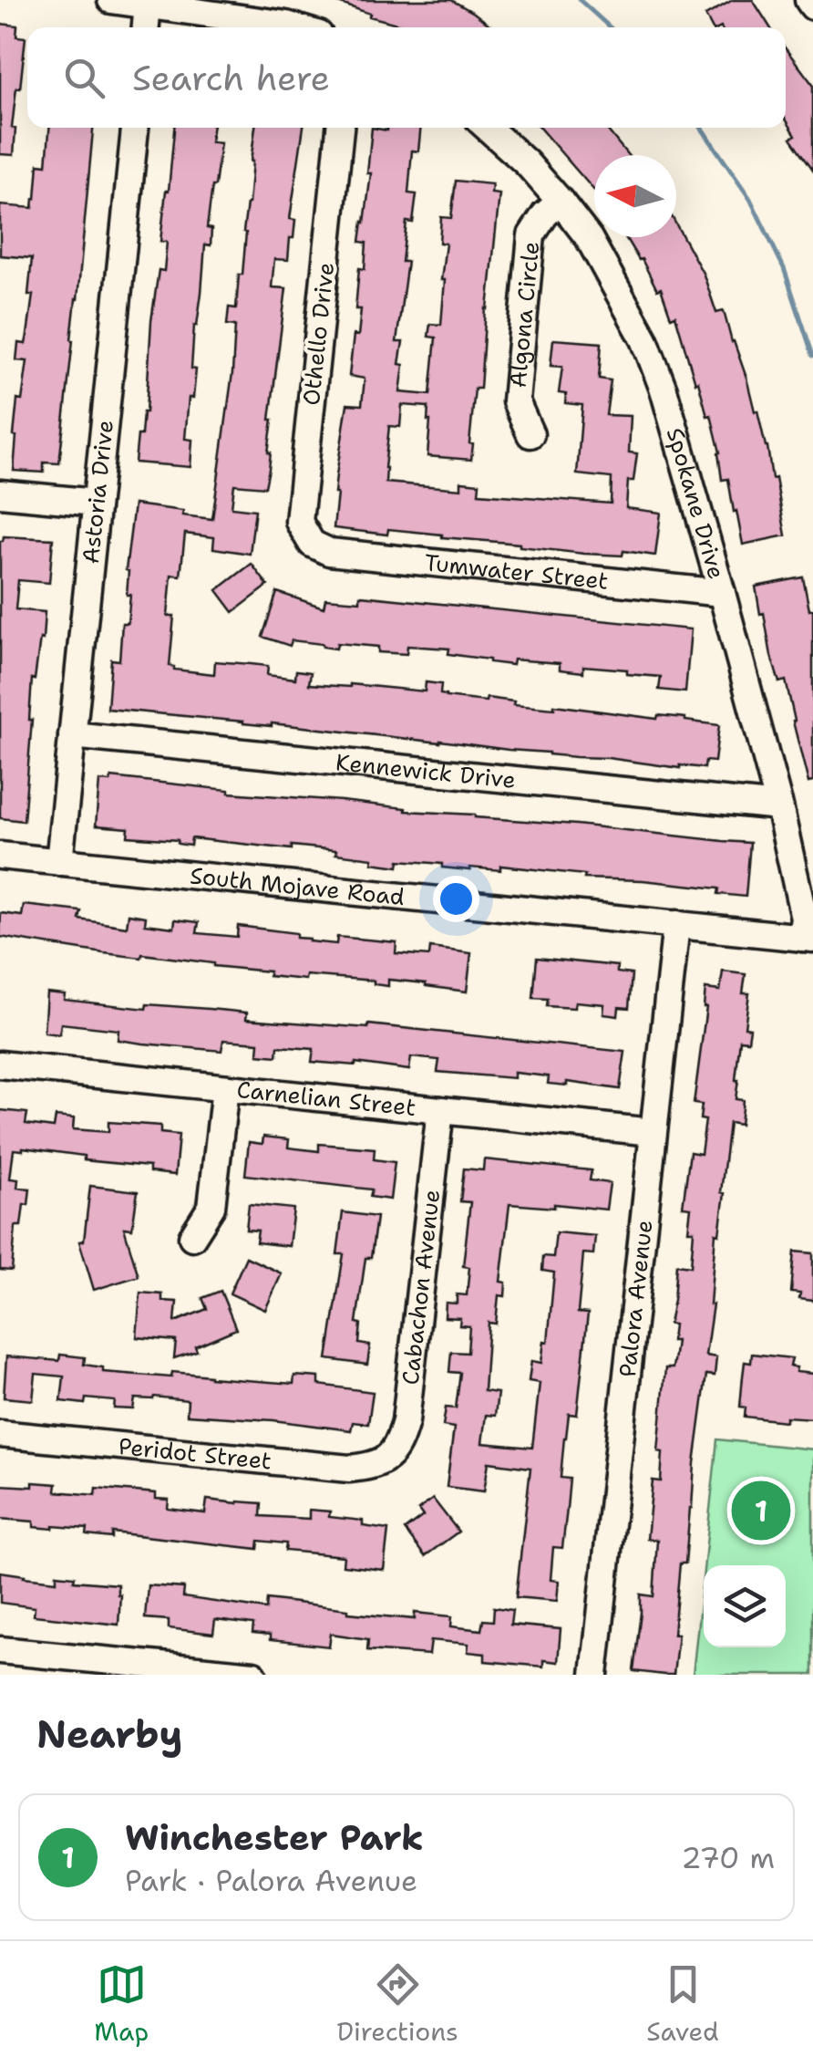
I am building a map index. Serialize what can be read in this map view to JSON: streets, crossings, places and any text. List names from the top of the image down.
{
  "streets": {
    "street": [
      "Algona Circle",
      "Othello Drive",
      "Astoria Drive",
      "Spokane Drive",
      "Tumwater Street",
      "Kennewick Drive",
      "South Mojave Road",
      "Carnelian Street",
      "Cabachon Avenue",
      "Palora Avenue",
      "Peridot Street"
    ]
  },
  "crossings": [
    ["Algona Circle", "Spokane Drive"],
    ["Othello Drive", "Tumwater Street"],
    ["Astoria Drive", "Kennewick Drive"],
    ["Astoria Drive", "South Mojave Road"],
    ["Spokane Drive", "Tumwater Street"],
    ["Spokane Drive", "Kennewick Drive"],
    ["Spokane Drive", "South Mojave Road"],
    ["South Mojave Road", "Palora Avenue"],
    ["Carnelian Street", "Cabachon Avenue"],
    ["Carnelian Street", "Palora Avenue"],
    ["Cabachon Avenue", "Peridot Street"]
  ],
  "north": "left",
  "page": {
    "search": "Search here",
    "pins": "1",
    "heading": "Nearby",
    "list": [
      {
        "mark": "1",
        "name": "Winchester Park",
        "note": "Park · Palora Avenue",
        "value": "270 m"
      }
    ],
    "nav": ["Map", "Directions", "Saved"]
  }
}
